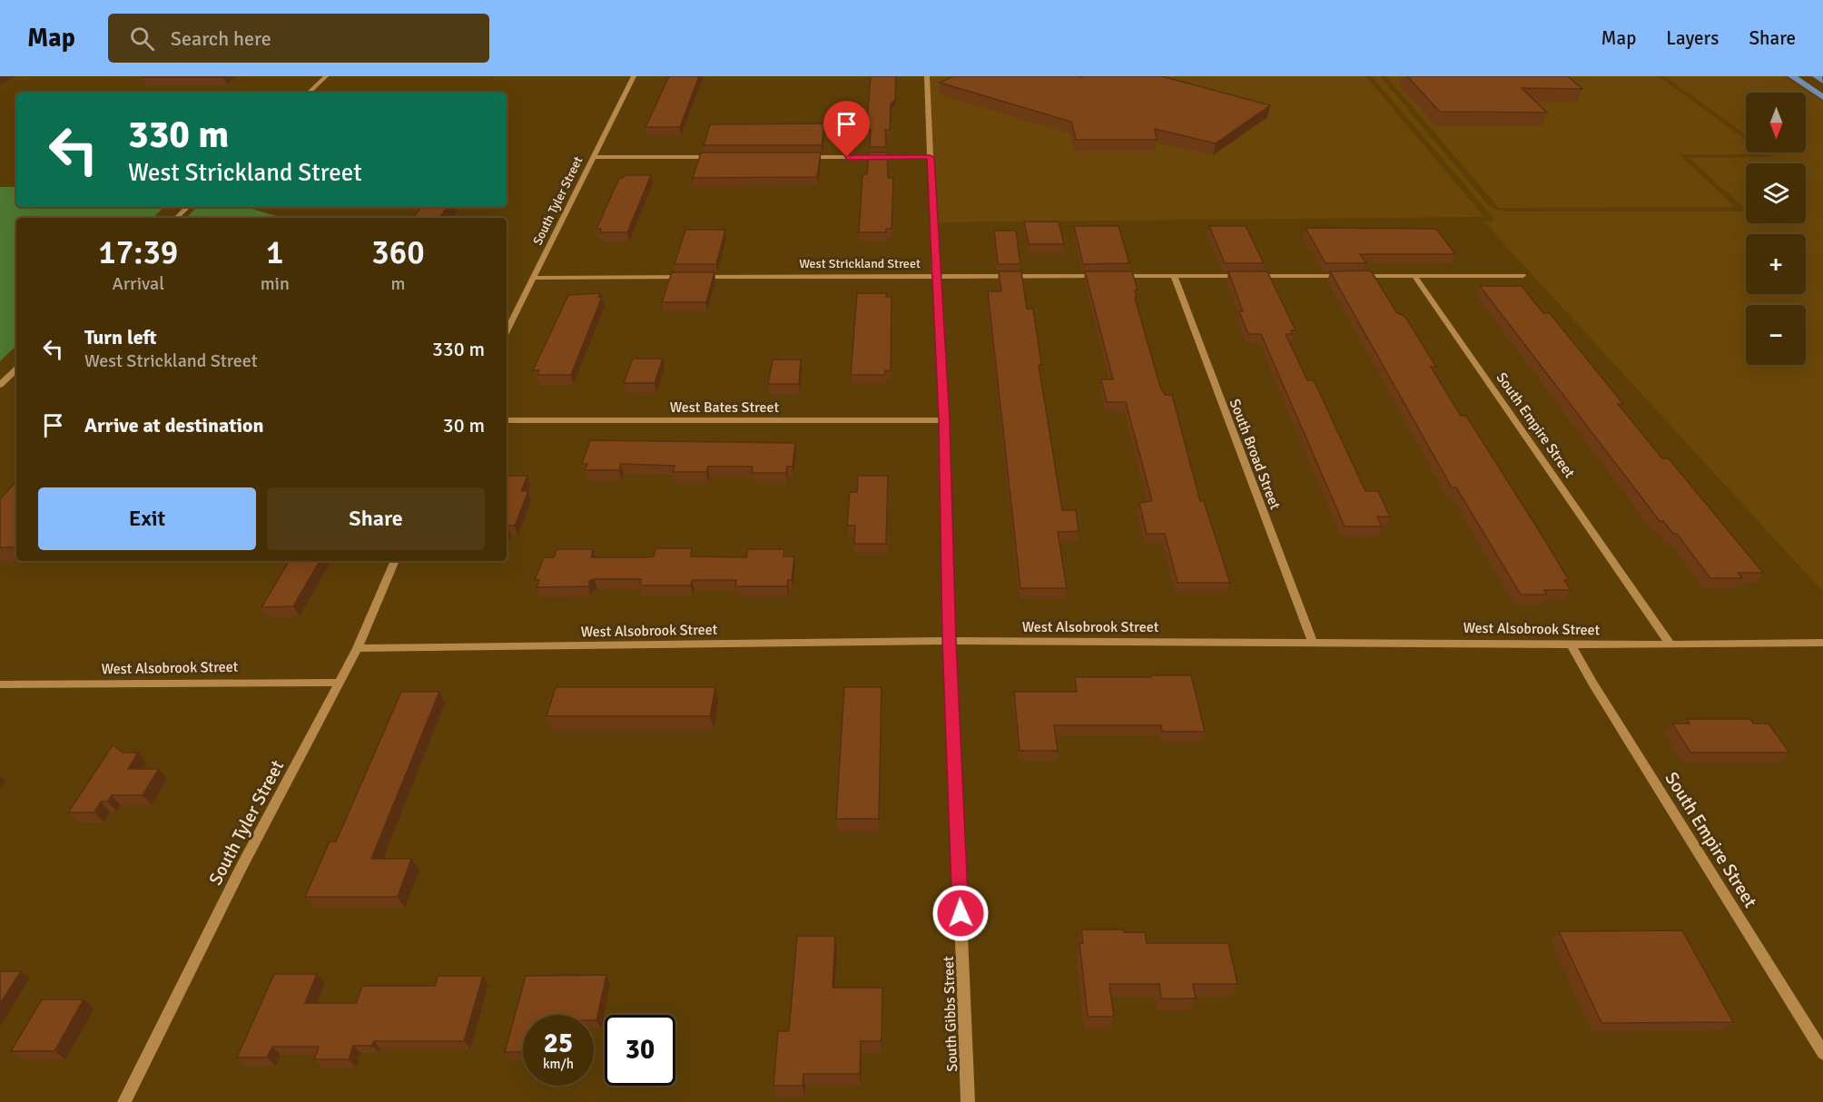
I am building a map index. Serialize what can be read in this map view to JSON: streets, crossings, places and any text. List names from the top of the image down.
{
  "streets": {
    "street": [
      "South Tyler Street",
      "West Strickland Street",
      "West Bates Street",
      "South Empire Street",
      "South Broad Street",
      "West Alsobrook Street",
      "South Gibbs Street"
    ]
  },
  "crossings": [
    ["South Tyler Street", "West Strickland Street"],
    ["South Tyler Street", "West Alsobrook Street"],
    ["West Strickland Street", "South Empire Street"],
    ["West Strickland Street", "South Broad Street"],
    ["West Strickland Street", "South Gibbs Street"],
    ["West Bates Street", "South Gibbs Street"],
    ["South Empire Street", "West Alsobrook Street"],
    ["South Broad Street", "West Alsobrook Street"],
    ["West Alsobrook Street", "South Gibbs Street"]
  ],
  "north": "bottom",
  "page": {
    "header": "Map",
    "search": "Search here",
    "nav": ["Map", "Layers", "Share"],
    "map_buttons": ["+", "−"],
    "turn": ["330 m", "West Strickland Street"],
    "eta": [
      "17:39",
      "Arrival",
      "1",
      "min",
      "360",
      "m"
    ],
    "list": [
      {
        "name": "Turn left",
        "note": "West Strickland Street",
        "value": "330 m"
      },
      {
        "name": "Arrive at destination",
        "value": "30 m"
      }
    ],
    "buttons": ["Exit", "Share"],
    "speed": "25 km/h",
    "limit": "30"
  }
}
